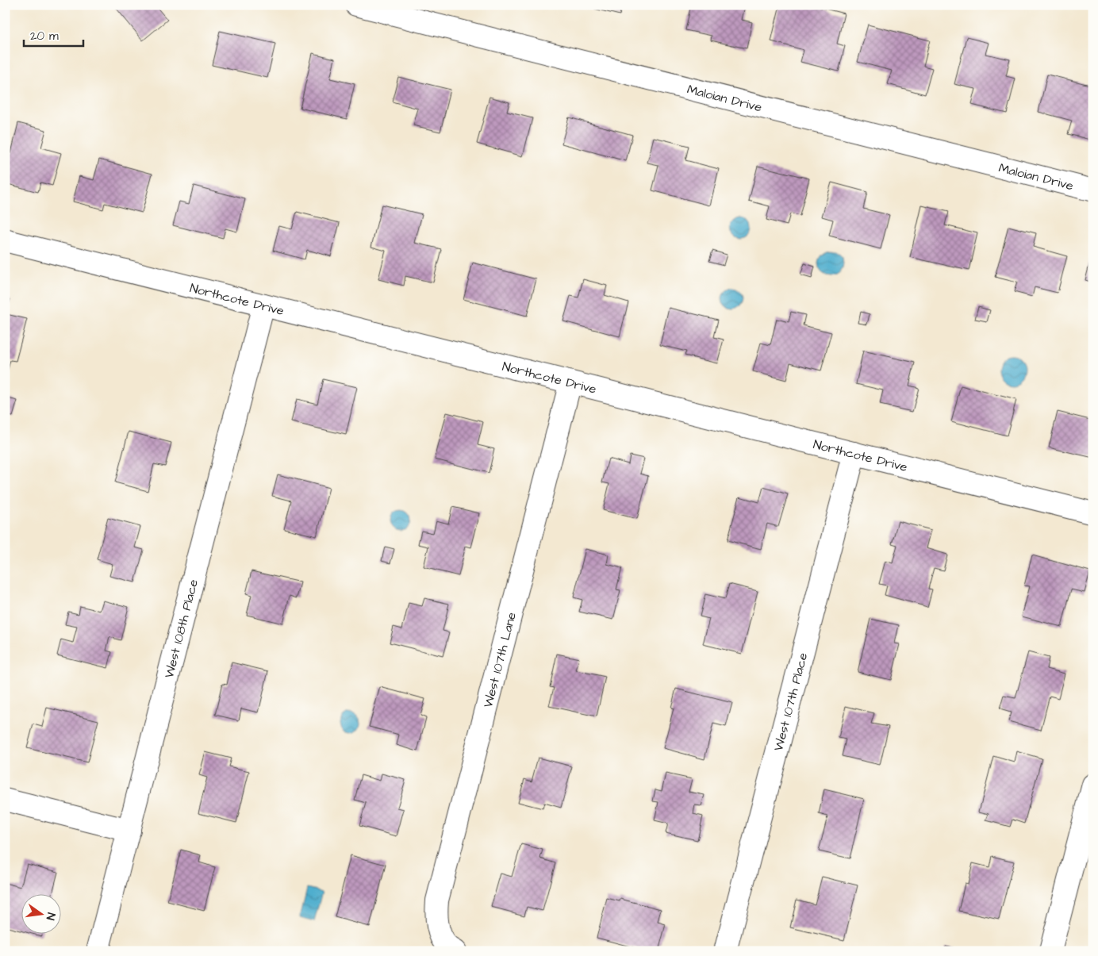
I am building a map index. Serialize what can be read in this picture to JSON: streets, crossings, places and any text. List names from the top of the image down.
{
  "streets": {
    "street": [
      "Maloian Drive",
      "Northcote Drive",
      "West 108th Place",
      "West 107th Lane",
      "West 107th Place"
    ]
  },
  "crossings": [
    ["Northcote Drive", "West 108th Place"],
    ["Northcote Drive", "West 107th Lane"],
    ["Northcote Drive", "West 107th Place"]
  ],
  "scale_bar": "20 m",
  "north": "right"
}
